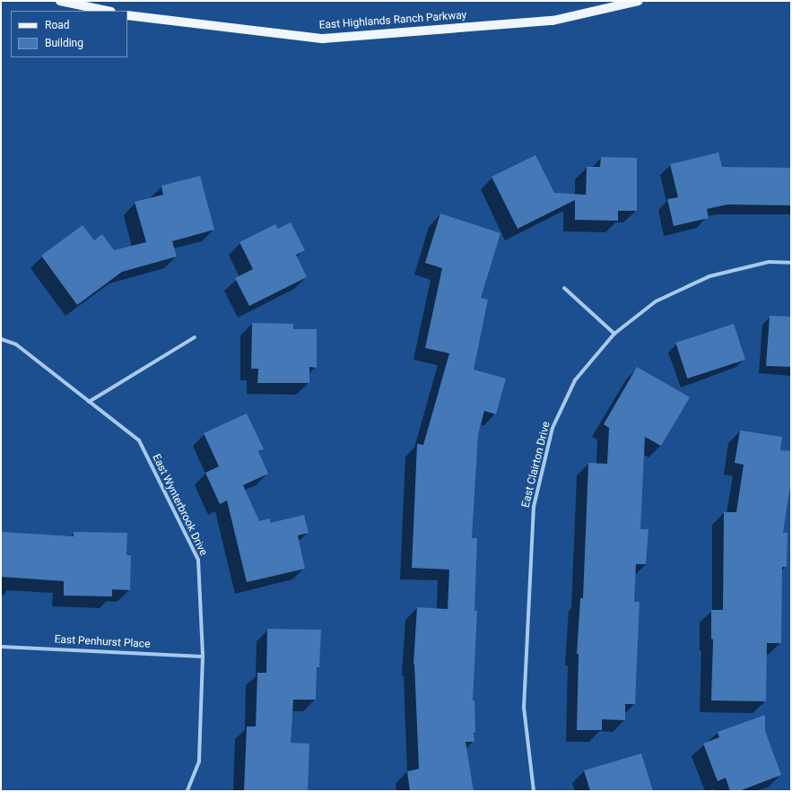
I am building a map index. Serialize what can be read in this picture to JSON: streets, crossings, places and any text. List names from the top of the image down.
{
  "streets": {
    "main road": ["East Highlands Ranch Parkway"],
    "street": ["East Clairton Drive", "East Wynterbrook Drive", "East Penhurst Place"]
  },
  "crossings": [
    ["East Wynterbrook Drive", "East Penhurst Place"]
  ],
  "legend": ["Road", "Building"]
}
